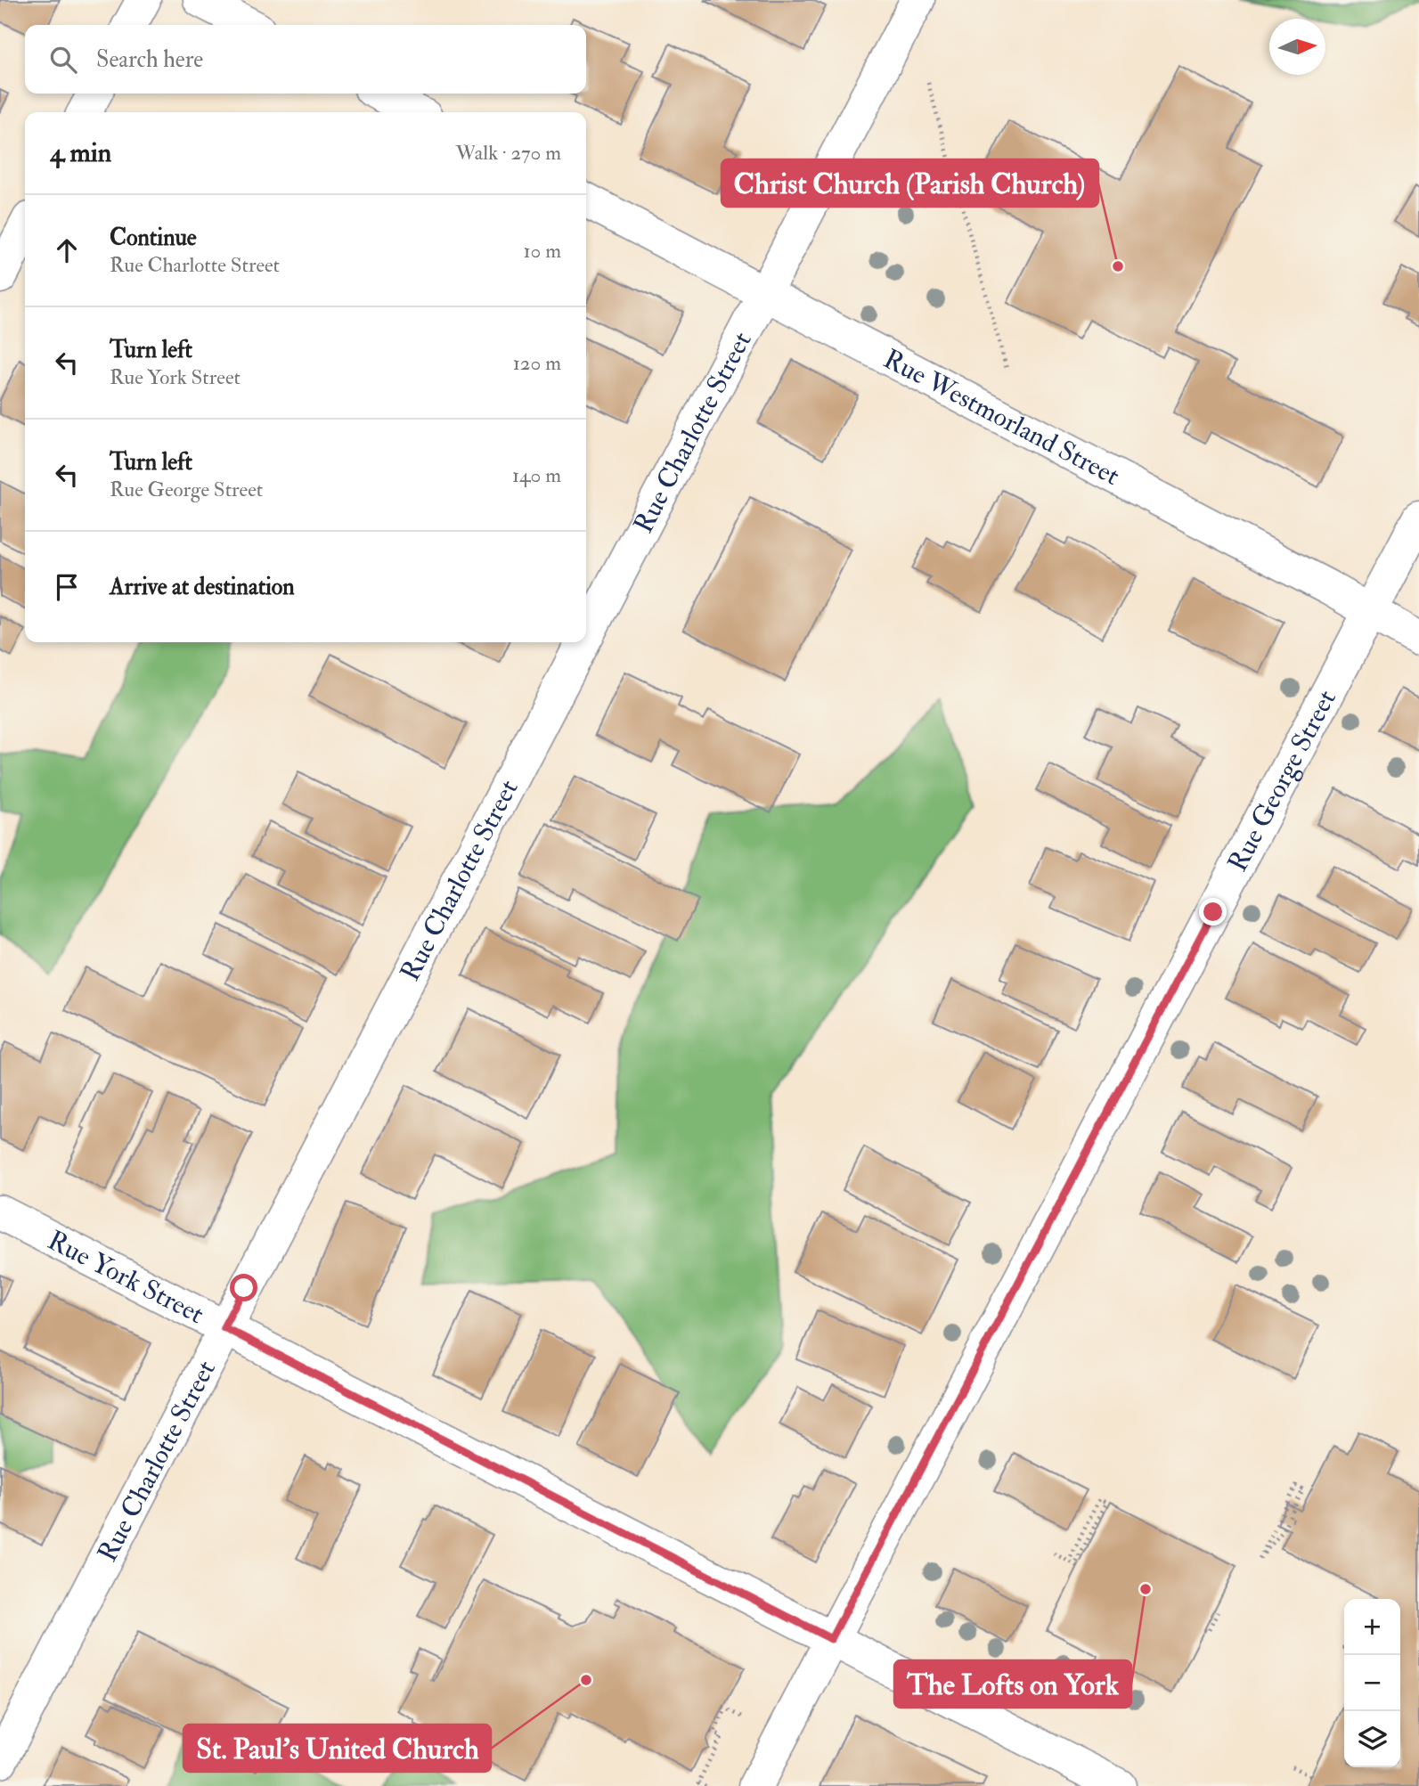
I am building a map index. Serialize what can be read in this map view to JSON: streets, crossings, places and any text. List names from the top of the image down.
{
  "streets": {
    "street": [
      "Rue Westmorland Street",
      "Rue Charlotte Street",
      "Rue George Street",
      "Rue York Street"
    ]
  },
  "crossings": [
    ["Rue Westmorland Street", "Rue Charlotte Street"],
    ["Rue Westmorland Street", "Rue George Street"],
    ["Rue Charlotte Street", "Rue York Street"],
    ["Rue George Street", "Rue York Street"]
  ],
  "places": ["Christ Church (Parish Church)", "The Lofts on York", "St. Paul's United Church"],
  "north": "right",
  "page": {
    "search": "Search here",
    "heading": ["4 min", "Walk · 270 m"],
    "list": [
      ["Continue", "Rue Charlotte Street", "10 m"],
      ["Turn left", "Rue York Street", "120 m"],
      ["Turn left", "Rue George Street", "140 m"],
      "Arrive at destination"
    ],
    "map_buttons": ["+", "−"]
  }
}
